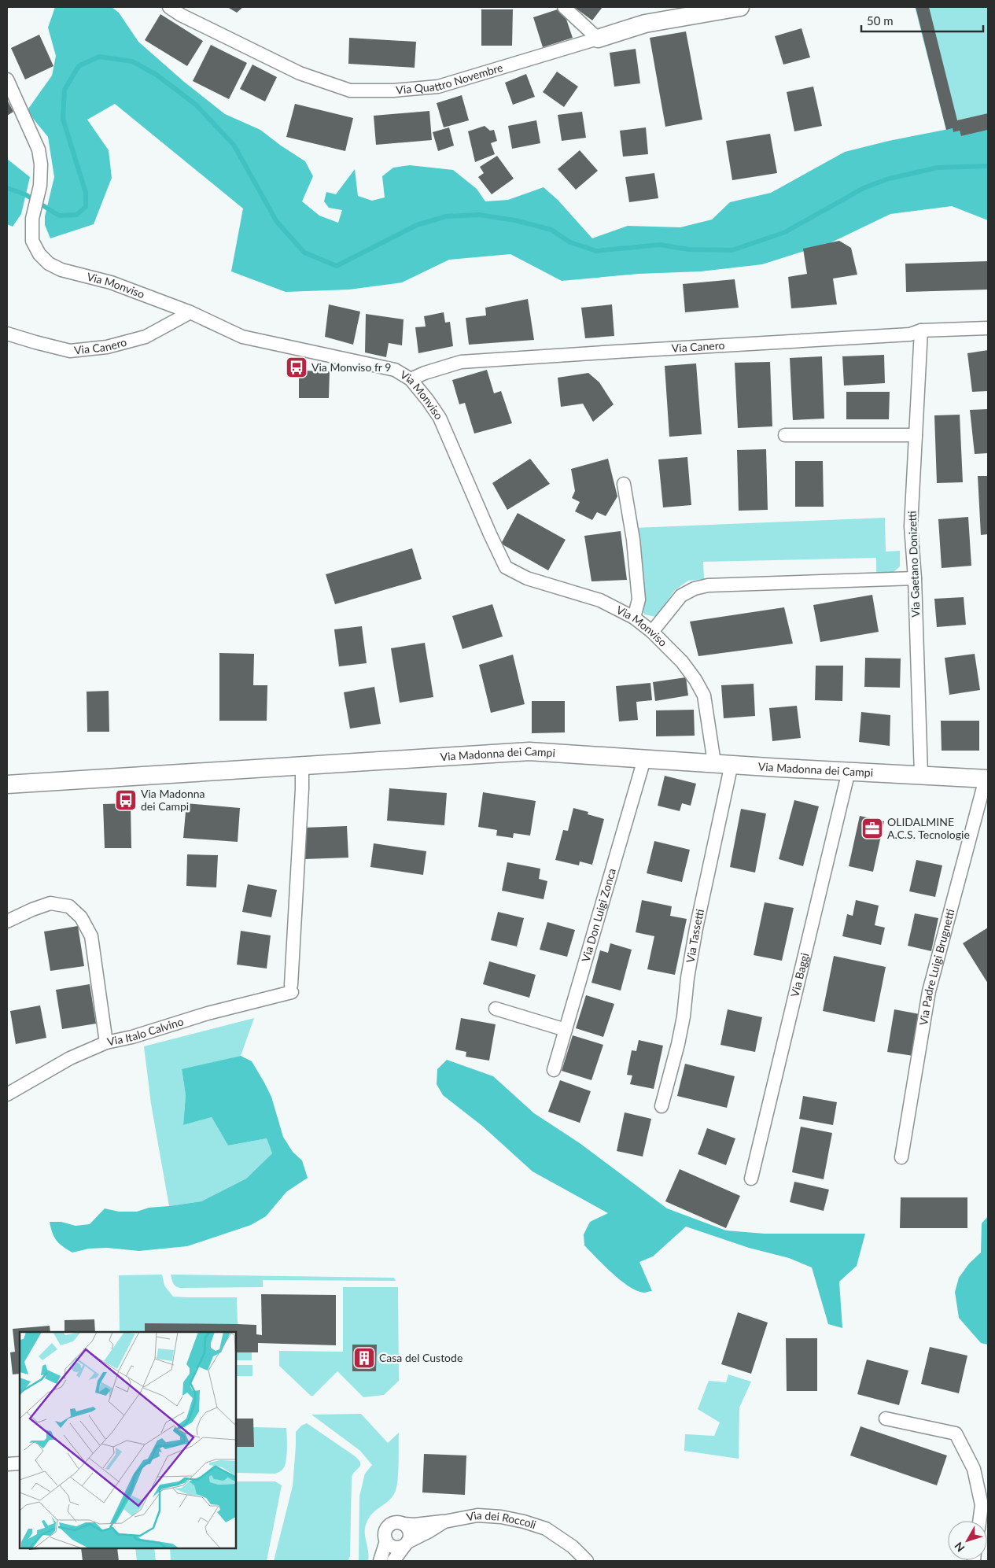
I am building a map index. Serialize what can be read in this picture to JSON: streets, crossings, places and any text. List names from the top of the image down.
{
  "streets": {
    "street": [
      "Via Quattro Novembre",
      "Via Monviso",
      "Via Canero",
      "Via Gaetano Donizetti",
      "Via Madonna dei Campi",
      "Via Don Luigi Zonca",
      "Via Tassetti",
      "Via Padre Luigi Brugnetti",
      "Via Baggi",
      "Via Italo Calvino",
      "Via dei Roccoli"
    ]
  },
  "crossings": [
    ["Via Monviso", "Via Canero"],
    ["Via Monviso", "Via Madonna dei Campi"],
    ["Via Canero", "Via Gaetano Donizetti"],
    ["Via Gaetano Donizetti", "Via Madonna dei Campi"],
    ["Via Madonna dei Campi", "Via Don Luigi Zonca"],
    ["Via Madonna dei Campi", "Via Tassetti"],
    ["Via Madonna dei Campi", "Via Padre Luigi Brugnetti"],
    ["Via Madonna dei Campi", "Via Baggi"],
    ["Via Madonna dei Campi", "Via Italo Calvino"]
  ],
  "places": {
    "bus stop": ["Via Monviso fr 9", "Via Madonna dei Campi"],
    "office": ["OLIDALMINE A.C.S. Tecnologie"],
    "building": ["Casa del Custode"]
  },
  "scale_bar": "50 m",
  "north": "bottom left"
}
